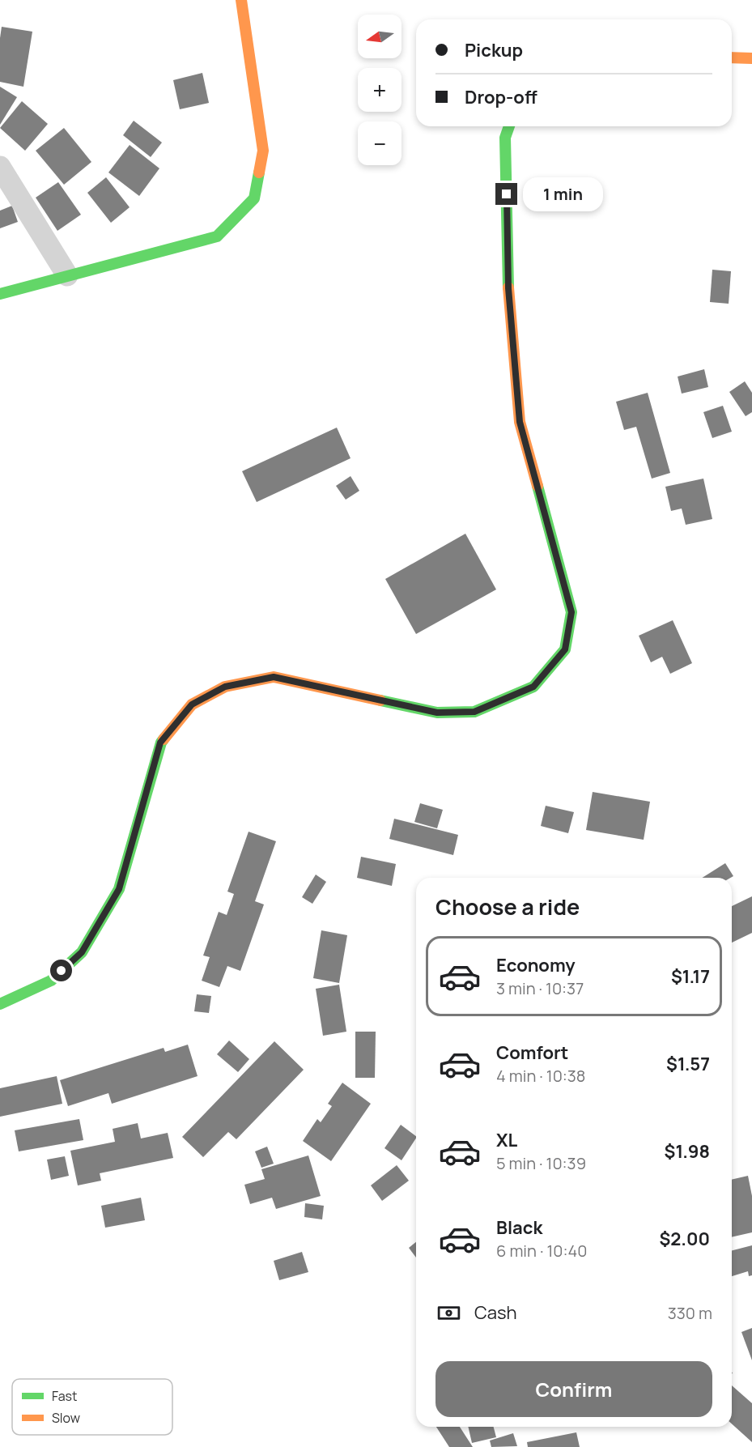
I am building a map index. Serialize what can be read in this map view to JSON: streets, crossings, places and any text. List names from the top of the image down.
{
  "legend": ["Fast", "Slow"],
  "north": "left",
  "page": {
    "map_buttons": ["+", "−"],
    "banner": ["Pickup", "Drop-off"],
    "bubble": "1 min",
    "heading": "Choose a ride",
    "list": [
      {
        "name": "Economy",
        "note": "3 min · 10:37",
        "value": "$1.17"
      },
      {
        "name": "Comfort",
        "note": "4 min · 10:38",
        "value": "$1.57"
      },
      {
        "name": "XL",
        "note": "5 min · 10:39",
        "value": "$1.98"
      },
      {
        "name": "Black",
        "note": "6 min · 10:40",
        "value": "$2.00"
      }
    ],
    "pay": ["Cash", "330 m"],
    "buttons": "Confirm"
  }
}
